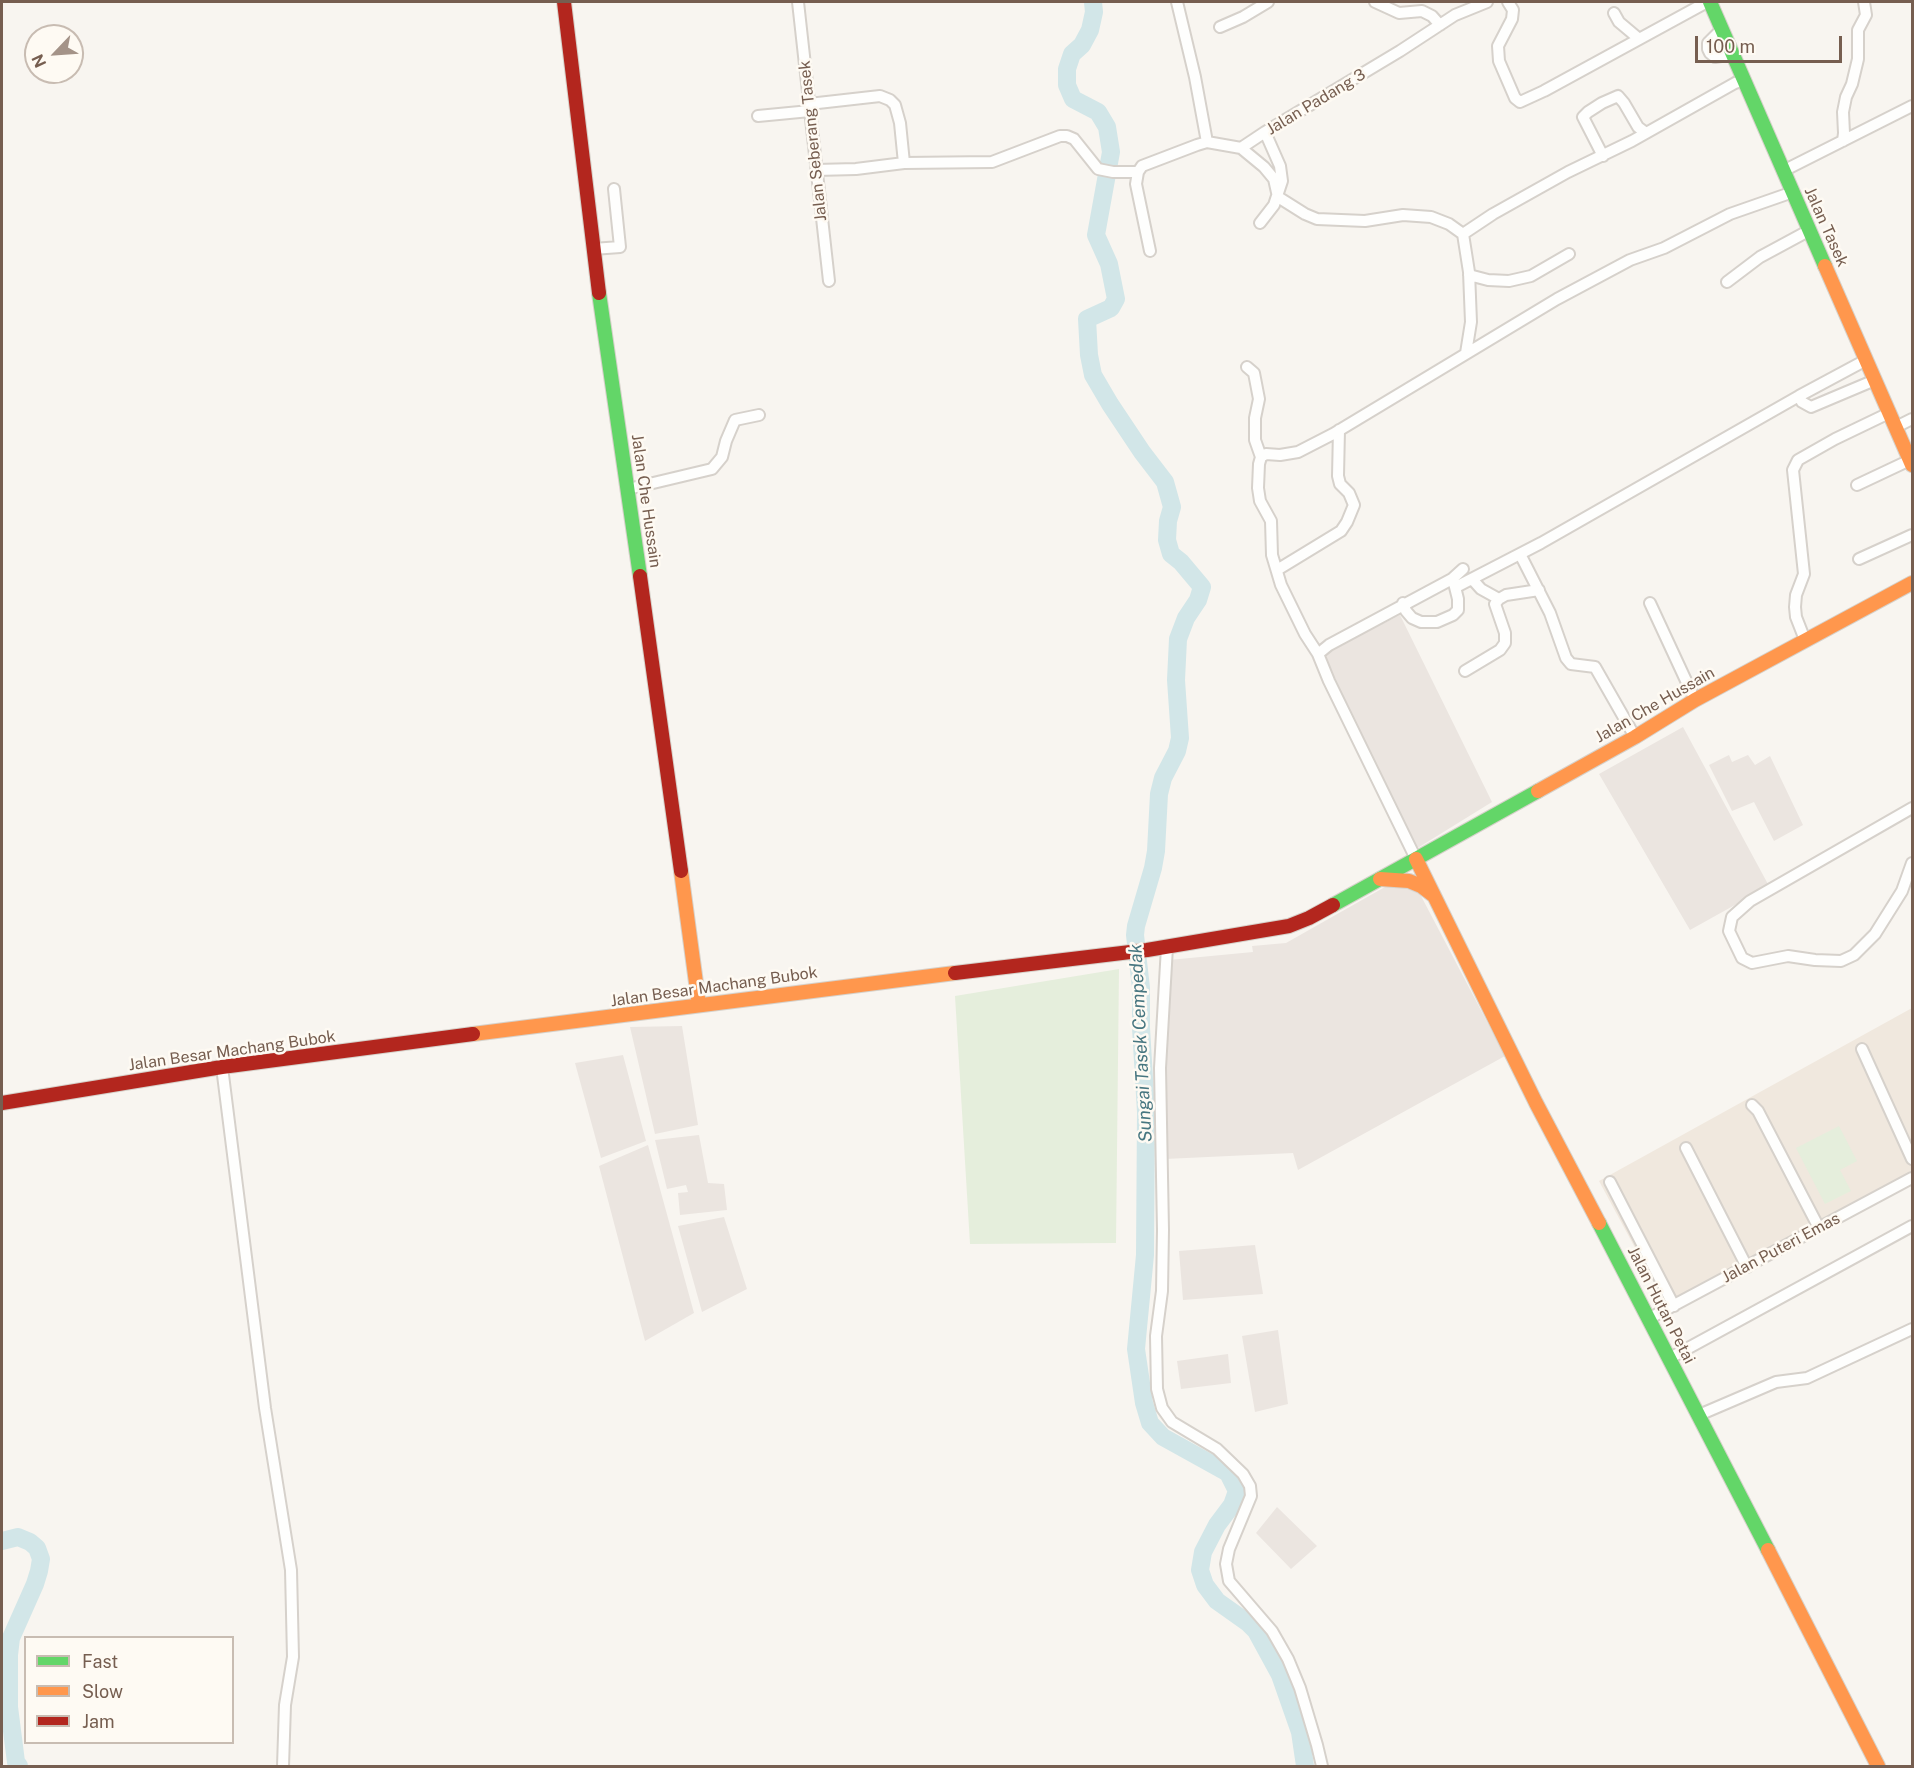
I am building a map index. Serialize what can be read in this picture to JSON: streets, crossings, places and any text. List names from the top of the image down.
{
  "streets": {
    "main road": [
      "Jalan Tasek",
      "Jalan Che Hussain",
      "Jalan Besar Machang Bubok",
      "Jalan Hutan Petai"
    ],
    "street": ["Jalan Padang 3", "Jalan Seberang Tasek", "Jalan Puteri Emas"]
  },
  "crossings": [
    ["Jalan Che Hussain", "Jalan Besar Machang Bubok"],
    ["Jalan Che Hussain", "Jalan Hutan Petai"],
    ["Jalan Besar Machang Bubok", "Jalan Hutan Petai"],
    ["Jalan Puteri Emas", "Jalan Hutan Petai"]
  ],
  "water": ["Sungai Tasek Cempedak"],
  "legend": ["Fast", "Slow", "Jam"],
  "scale_bar": "100 m",
  "north": "bottom left"
}
